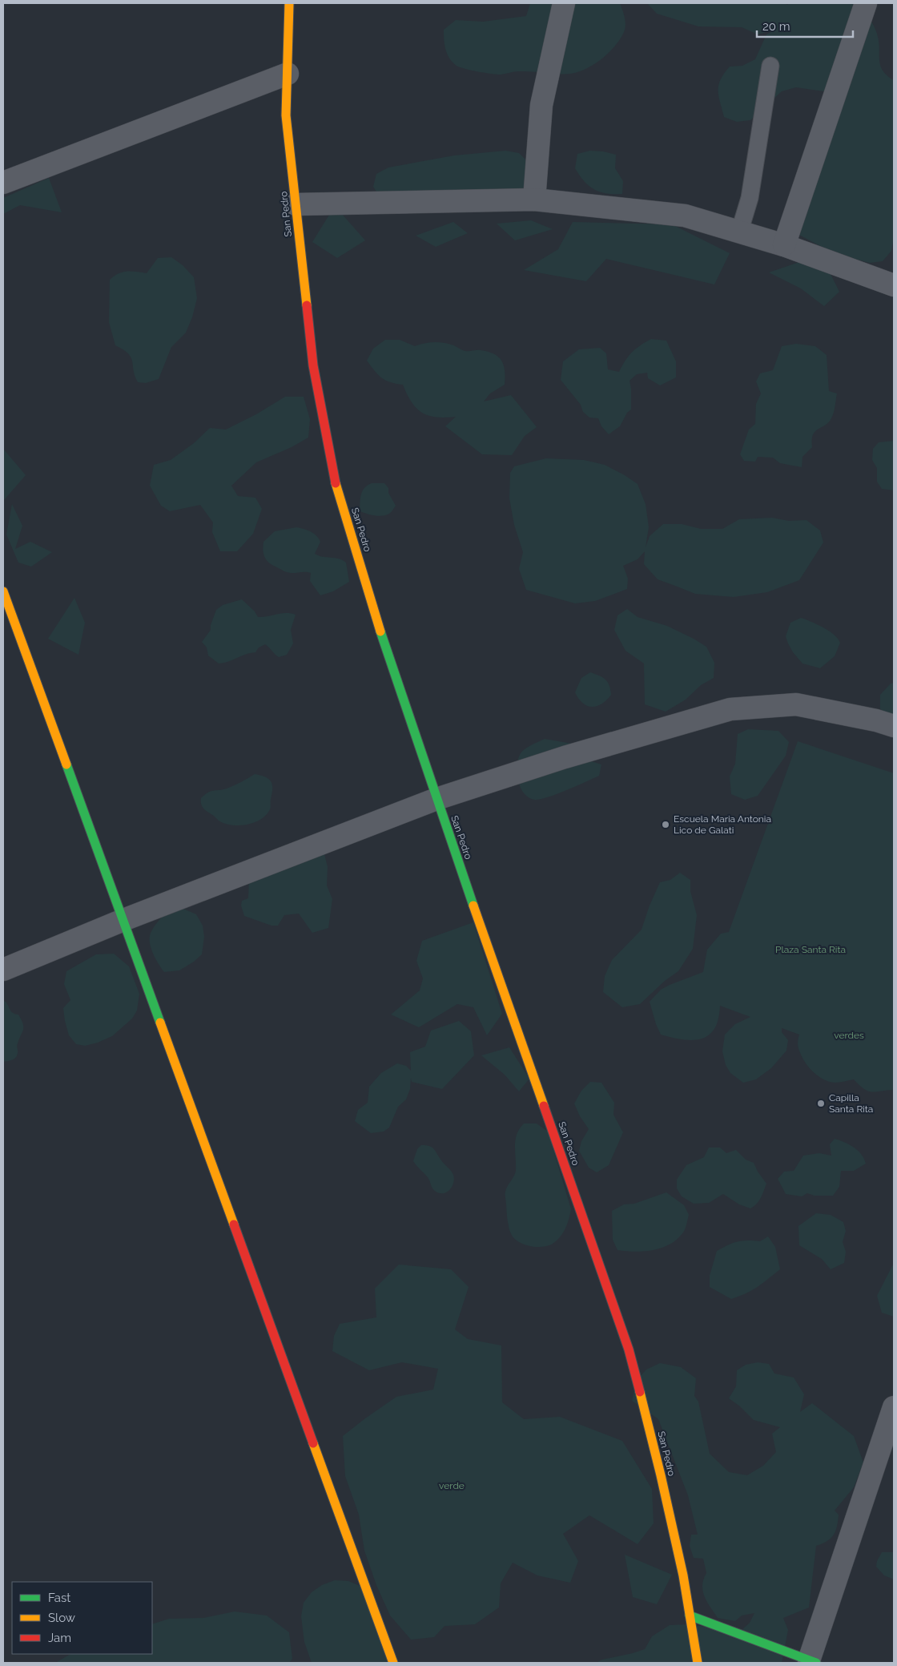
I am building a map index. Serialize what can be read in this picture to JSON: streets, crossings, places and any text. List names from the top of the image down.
{
  "streets": {
    "main road": ["San Pedro"]
  },
  "parks": ["Plaza Santa Rita", "verdes", "verde"],
  "places": ["Escuela Maria Antonia Lico de Galati", "Capilla Santa Rita"],
  "legend": ["Fast", "Slow", "Jam"],
  "scale_bar": "20 m"
}
